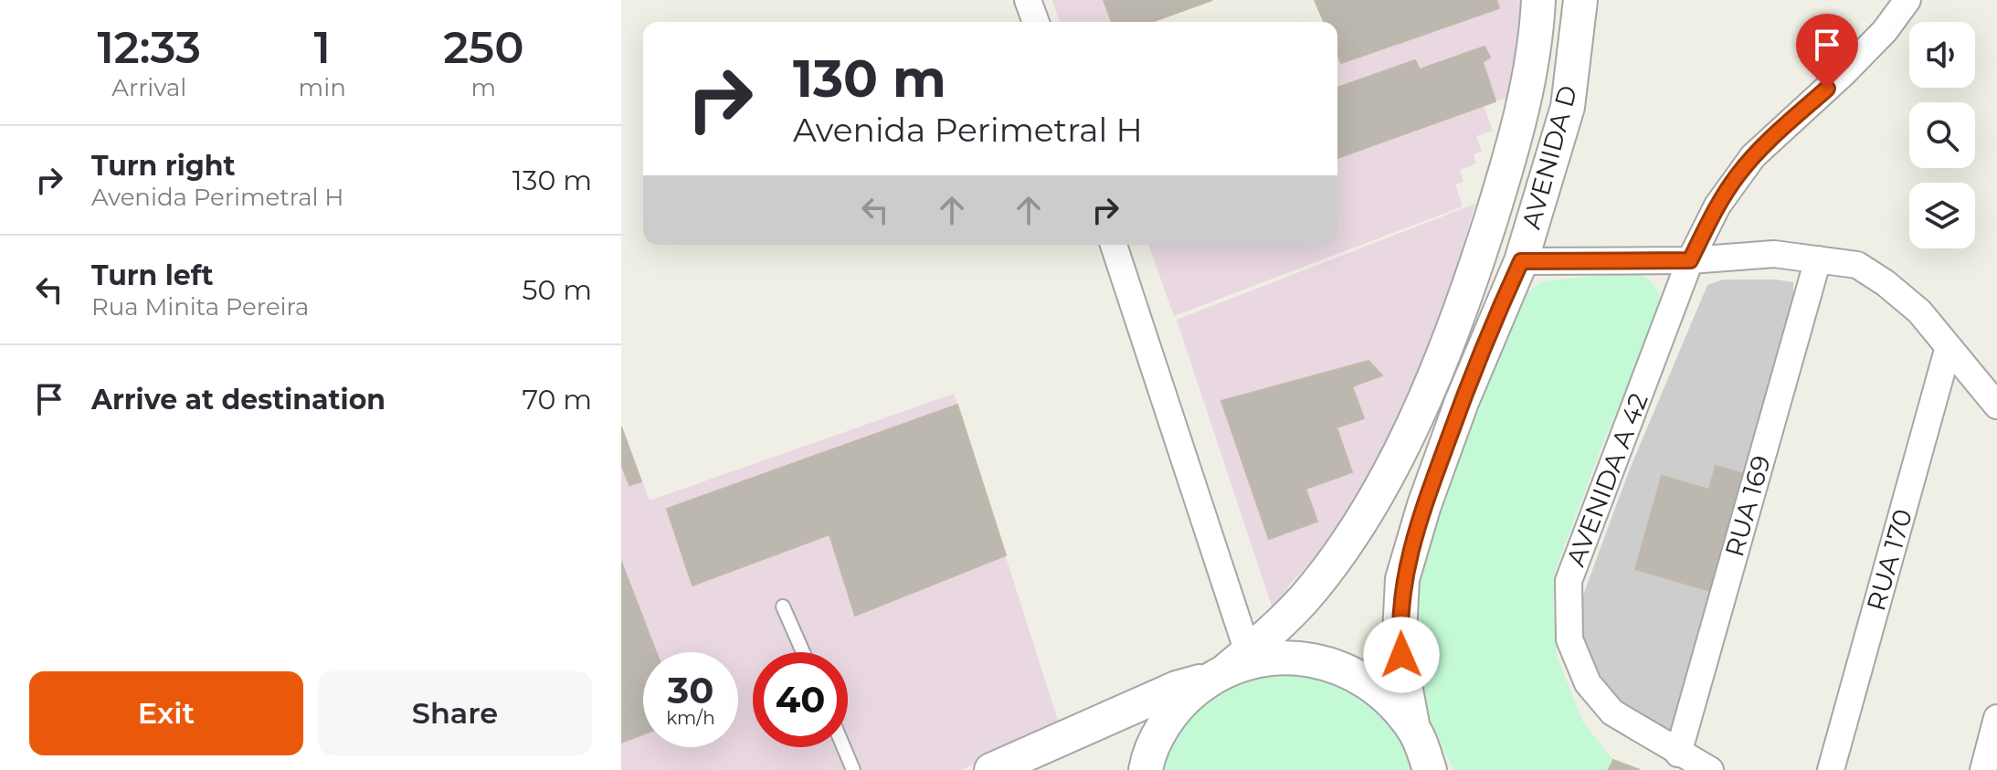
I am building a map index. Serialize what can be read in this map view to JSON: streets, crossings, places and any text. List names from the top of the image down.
{
  "streets": {
    "street": [
      "AVENIDA D",
      "AVENIDA A 42",
      "RUA 169",
      "RUA 170"
    ]
  },
  "crossings": [
    ["AVENIDA A 42", "RUA 169"]
  ],
  "page": {
    "eta": [
      "12:33",
      "Arrival",
      "1",
      "min",
      "250",
      "m"
    ],
    "turn": ["130 m", "Avenida Perimetral H"],
    "list": [
      {
        "name": "Turn right",
        "note": "Avenida Perimetral H",
        "value": "130 m"
      },
      {
        "name": "Turn left",
        "note": "Rua Minita Pereira",
        "value": "50 m"
      },
      {
        "name": "Arrive at destination",
        "value": "70 m"
      }
    ],
    "speed": "30 km/h",
    "limit": "40",
    "buttons": ["Exit", "Share"]
  }
}
